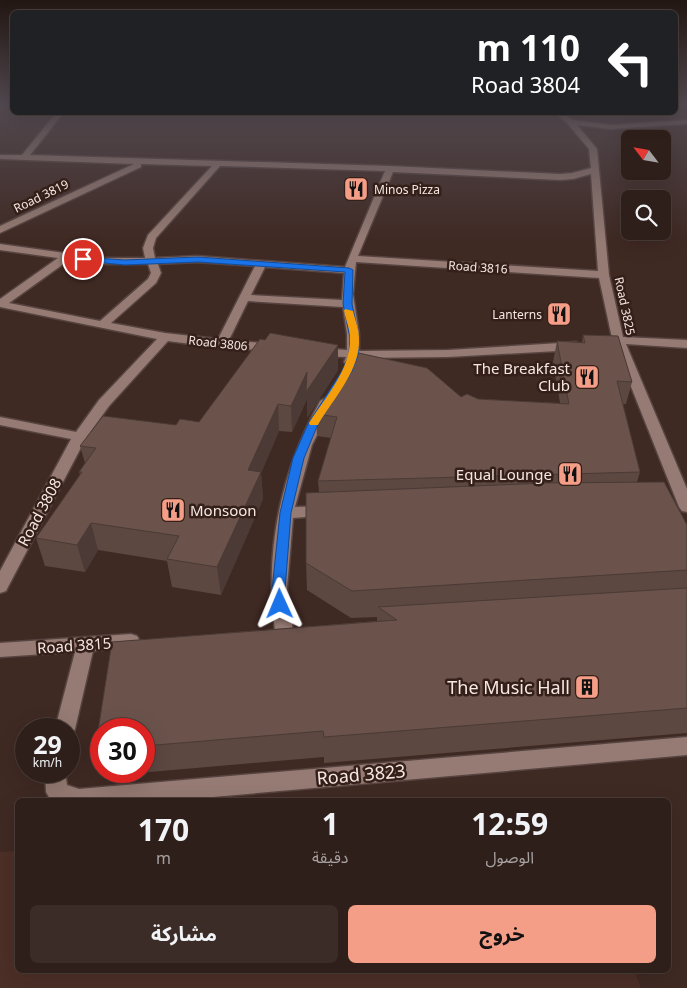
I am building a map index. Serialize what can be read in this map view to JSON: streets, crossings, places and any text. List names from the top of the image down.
{
  "streets": {
    "street": [
      "Road 3819",
      "Road 3816",
      "Road 3825",
      "Road 3806",
      "Road 3808",
      "Road 3815",
      "Road 3823"
    ]
  },
  "crossings": [
    ["Road 3816", "Road 3825"],
    ["Road 3806", "Road 3808"]
  ],
  "places": {
    "restaurant": [
      "Minos Pizza",
      "Lanterns",
      "The Breakfast Club",
      "Equal Lounge",
      "Monsoon"
    ],
    "building": ["The Music Hall"]
  },
  "north": "top left",
  "page": {
    "turn": ["110 m", "Road 3804"],
    "speed": "29 km/h",
    "limit": "30",
    "eta": [
      "12:59",
      "الوصول",
      "1",
      "دقيقة",
      "170",
      "m"
    ],
    "buttons": ["خروج", "مشاركة"]
  }
}
